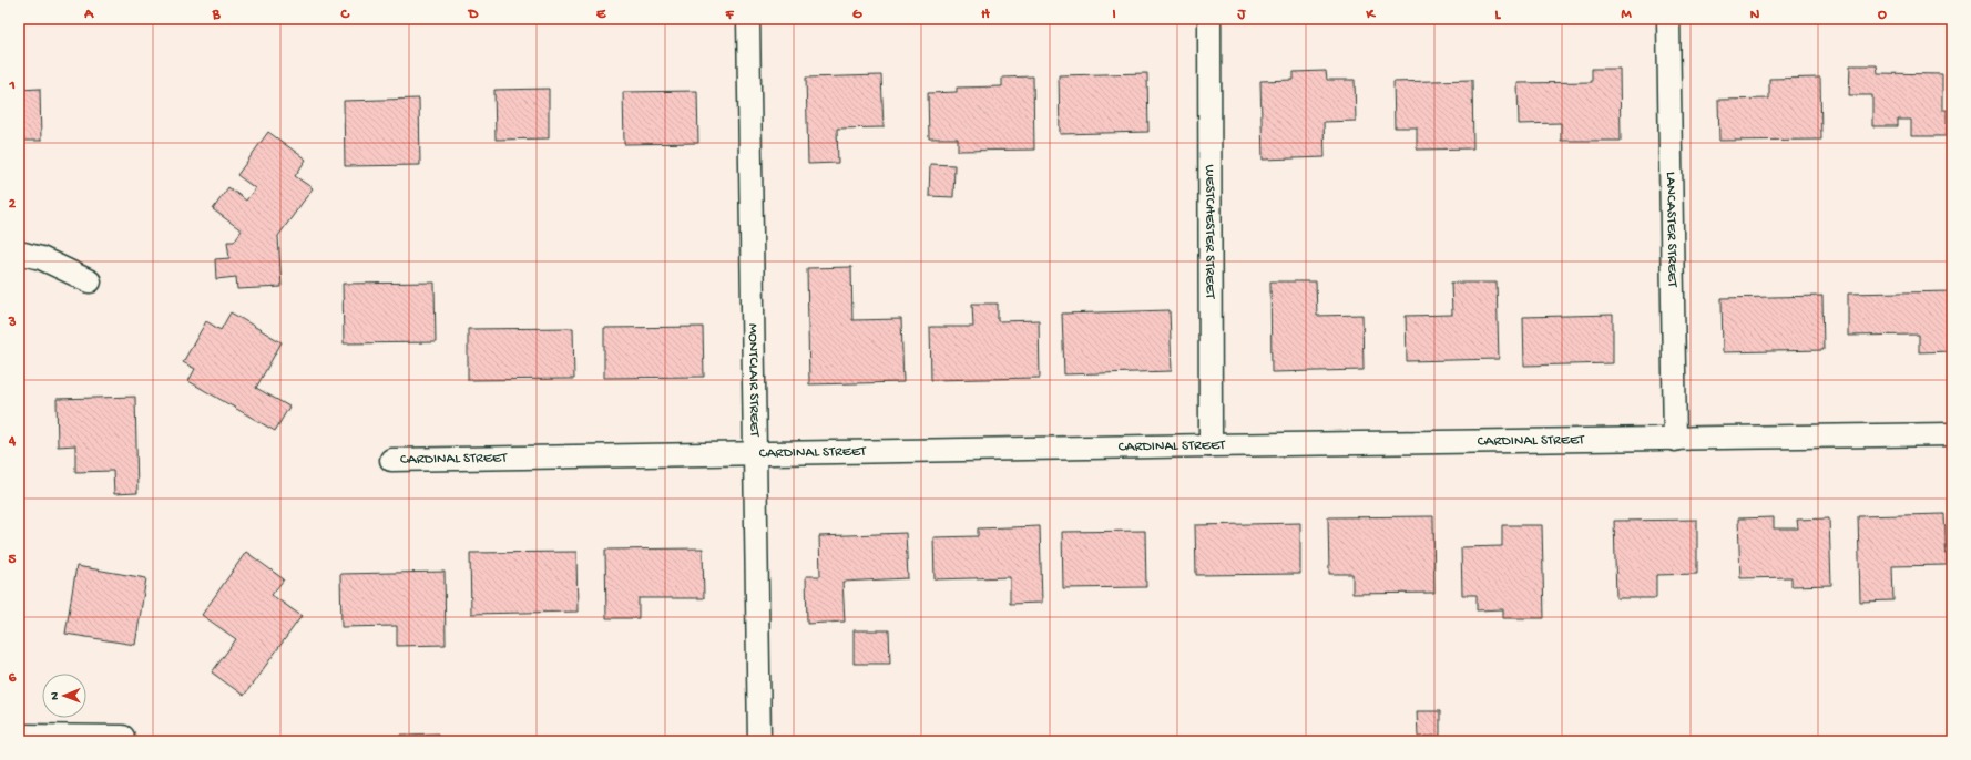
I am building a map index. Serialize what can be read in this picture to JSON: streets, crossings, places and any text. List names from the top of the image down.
{
  "streets": {
    "street": [
      "LANCASTER STREET",
      "WESTCHESTER STREET",
      "MONTCLAIR STREET",
      "CARDINAL STREET"
    ]
  },
  "crossings": [
    ["LANCASTER STREET", "CARDINAL STREET"],
    ["WESTCHESTER STREET", "CARDINAL STREET"],
    ["MONTCLAIR STREET", "CARDINAL STREET"]
  ],
  "north": "left",
  "grid": {
    "columns": [
      "A",
      "B",
      "C",
      "D",
      "E",
      "F",
      "G",
      "H",
      "I",
      "J",
      "K",
      "L",
      "M",
      "N",
      "O"
    ],
    "rows": [
      "1",
      "2",
      "3",
      "4",
      "5",
      "6"
    ]
  }
}
